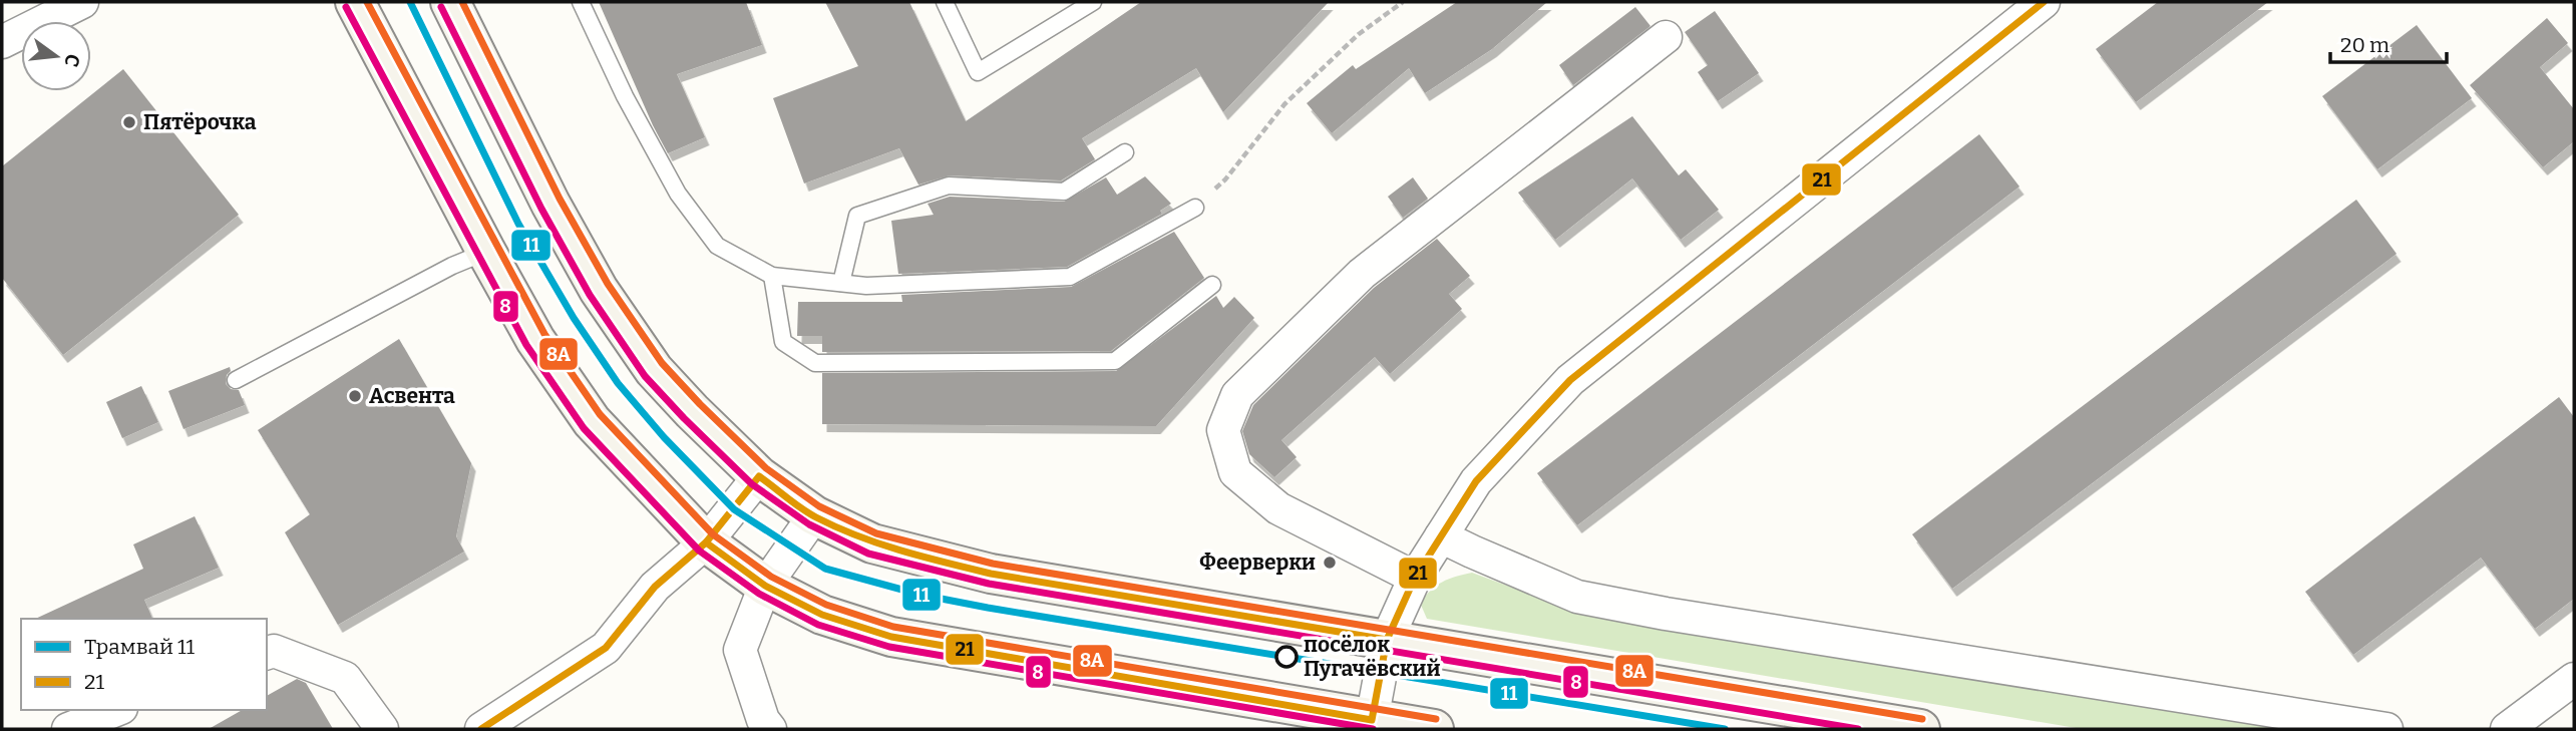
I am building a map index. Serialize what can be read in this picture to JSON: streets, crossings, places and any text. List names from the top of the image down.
{
  "places": [
    "Пятёрочка",
    "Асвента",
    "Феерверки",
    "посёлок Пугачёвский"
  ],
  "lines": [
    "tram line 11",
    "transit line 21",
    "transit line 8А",
    "transit line 8"
  ],
  "legend": ["Трамвай 11", "21"],
  "scale_bar": "20 m",
  "north": "right"
}
